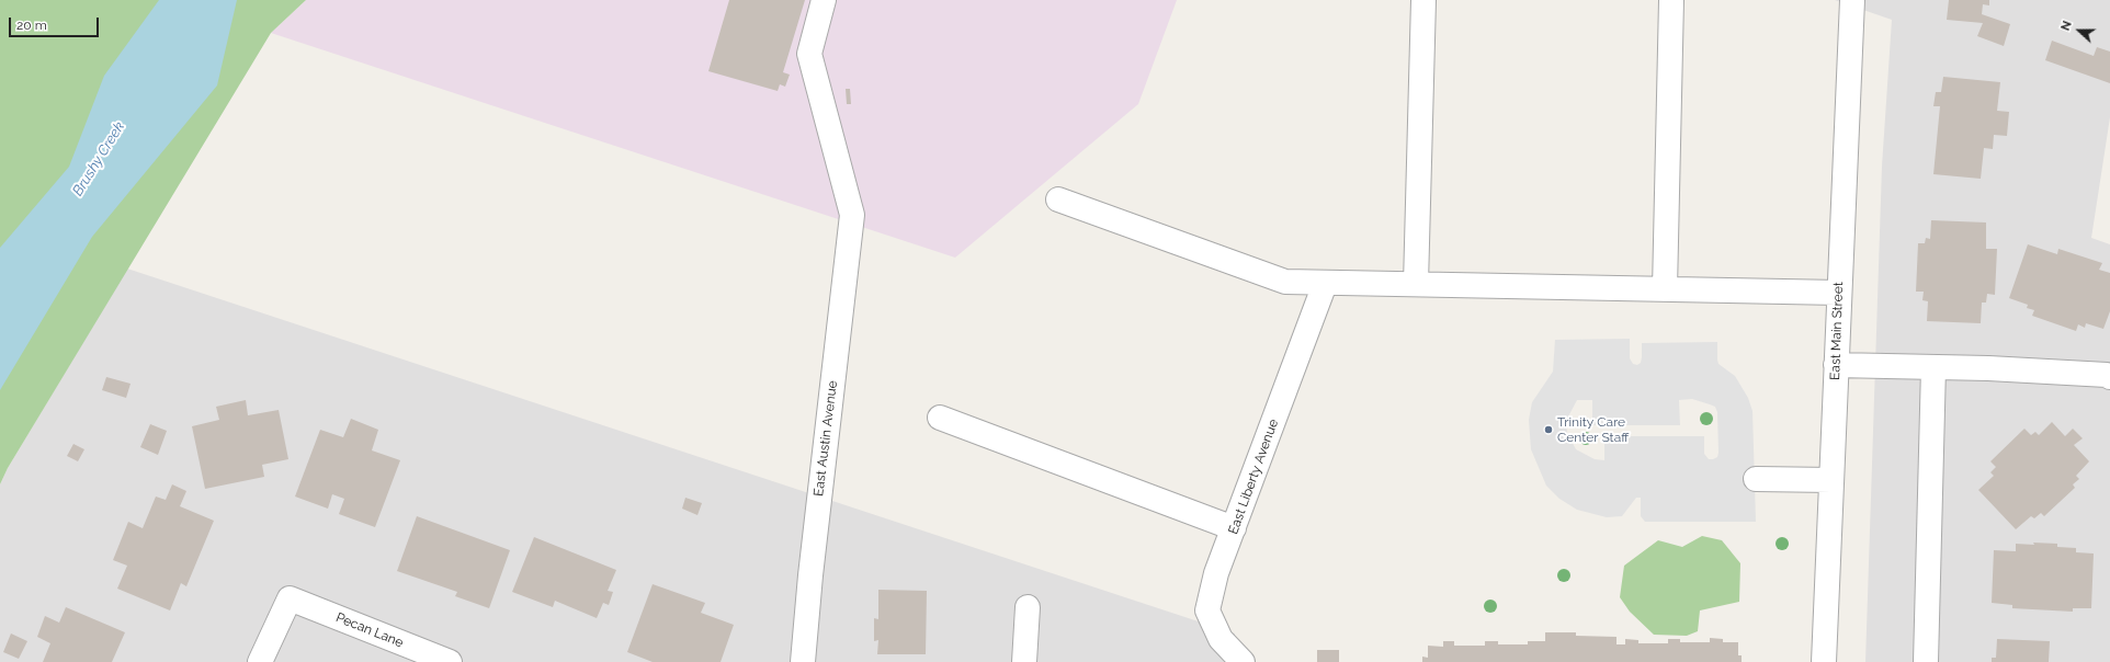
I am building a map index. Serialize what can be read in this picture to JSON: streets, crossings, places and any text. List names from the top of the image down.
{
  "streets": {
    "street": [
      "East Main Street",
      "East Austin Avenue",
      "East Liberty Avenue",
      "Pecan Lane"
    ]
  },
  "water": ["Brushy Creek"],
  "places": ["Trinity Care Center Staff"],
  "scale_bar": "20 m",
  "north": "left"
}
